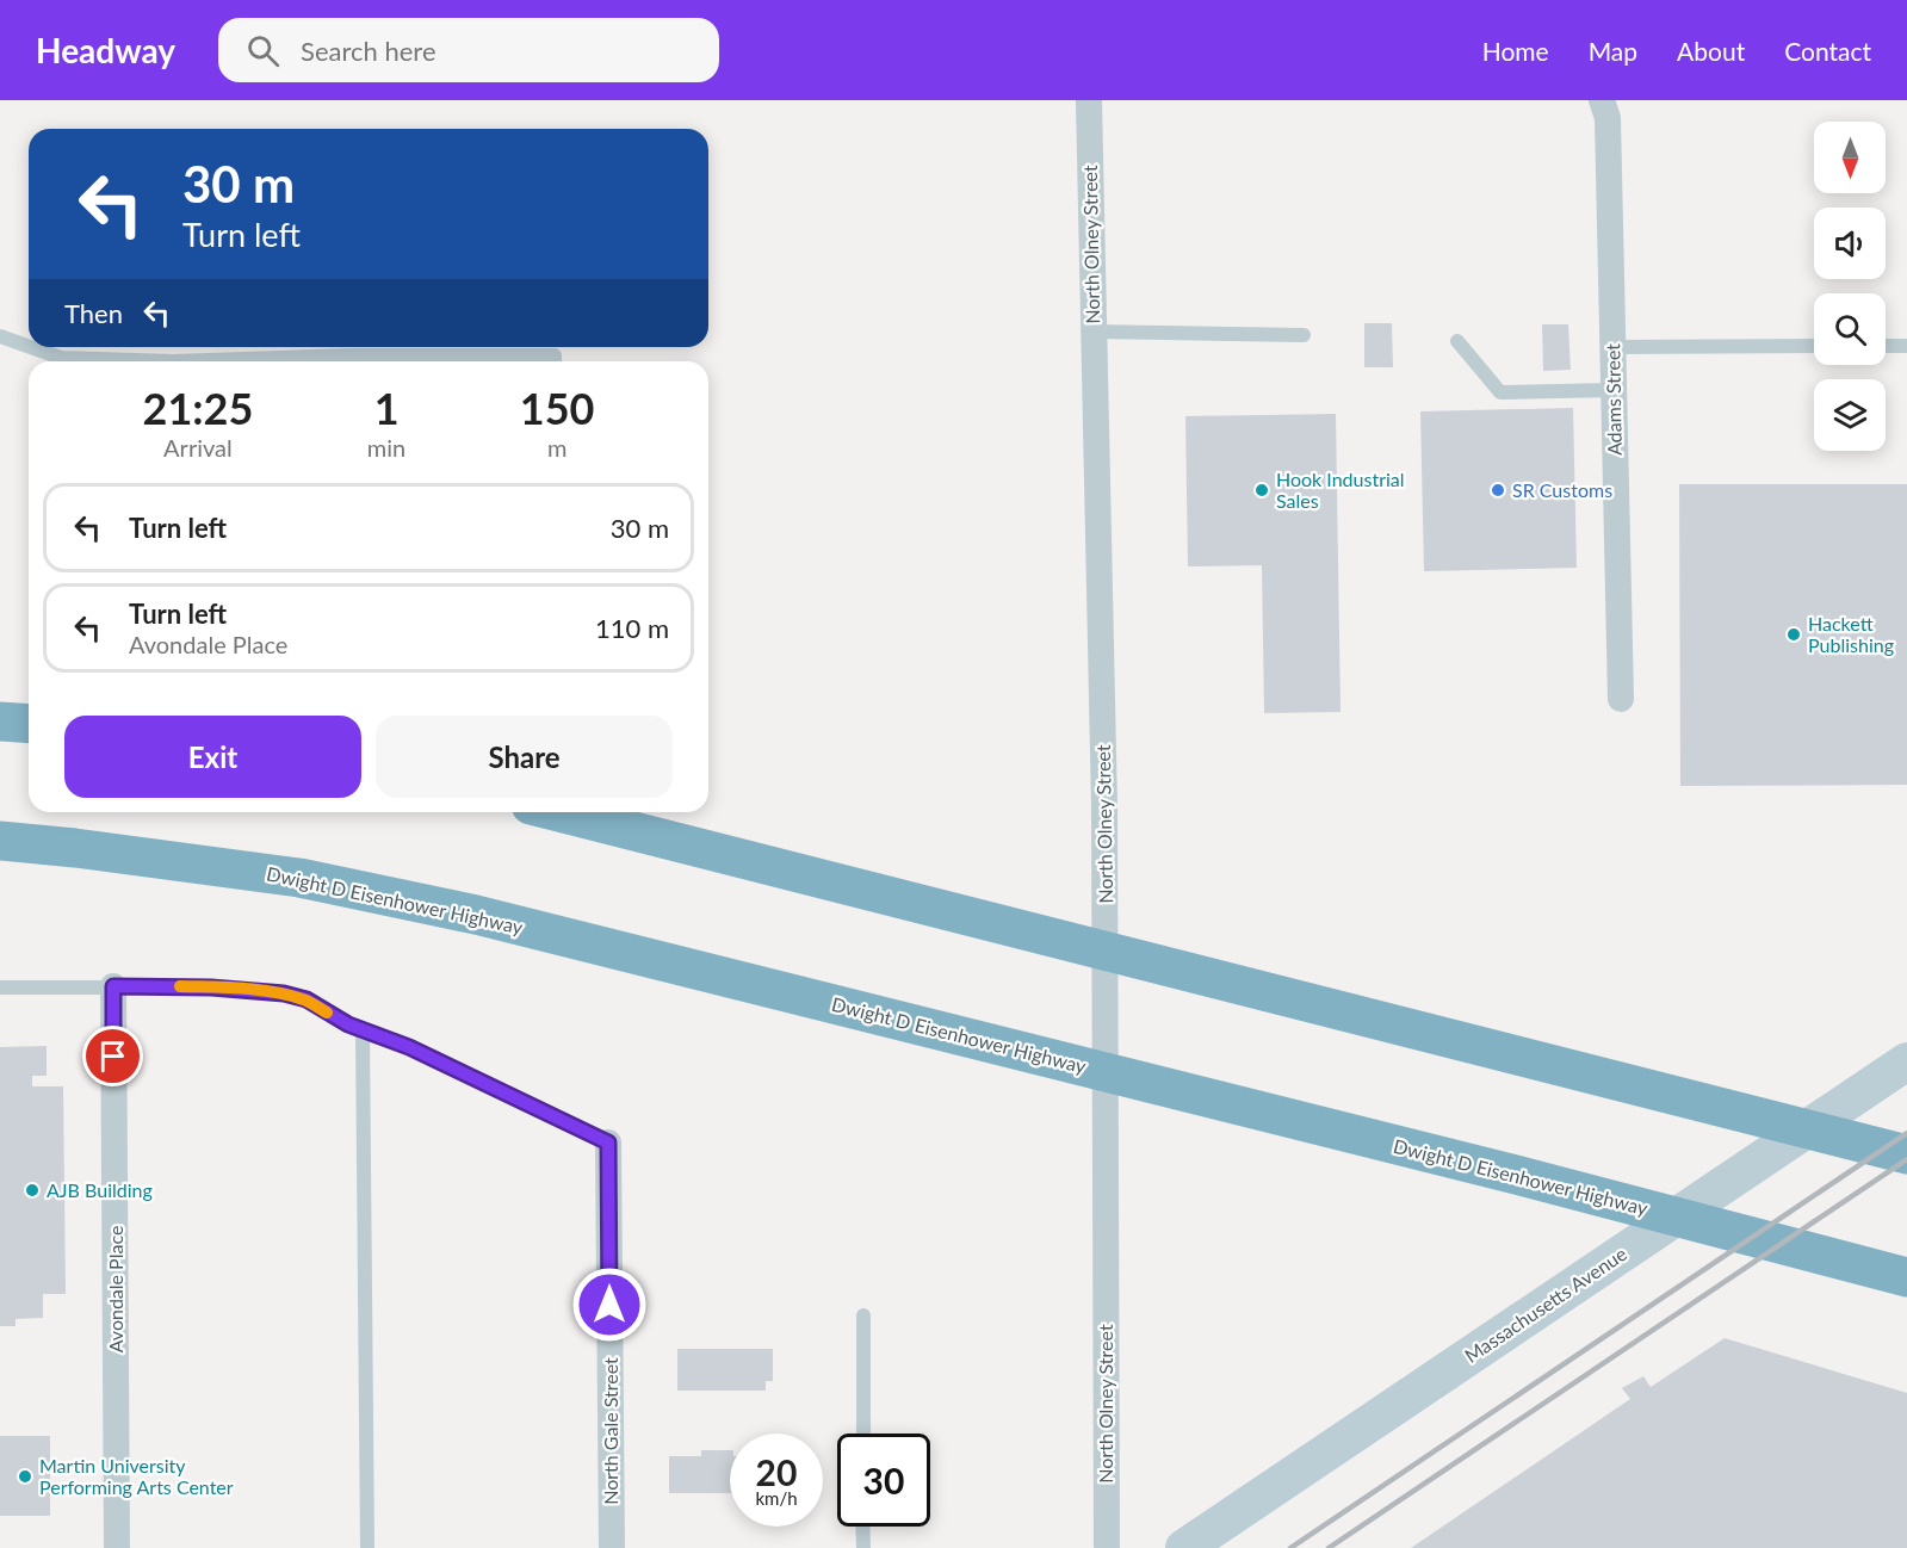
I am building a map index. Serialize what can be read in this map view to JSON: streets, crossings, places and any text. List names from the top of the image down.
{
  "streets": {
    "highway": ["Dwight D Eisenhower Highway"],
    "street": [
      "North Olney Street",
      "Adams Street",
      "Avondale Place",
      "Massachusetts Avenue",
      "North Gale Street"
    ]
  },
  "places": [
    "Hook Industrial Sales",
    "SR Customs",
    "Hackett Publishing",
    "AJB Building",
    "Martin University Performing Arts Center"
  ],
  "north": "bottom",
  "page": {
    "header": "Headway",
    "search": "Search here",
    "nav": [
      "Home",
      "Map",
      "About",
      "Contact"
    ],
    "turn": ["30 m", "Turn left"],
    "then": "Then",
    "eta": [
      "21:25",
      "Arrival",
      "1",
      "min",
      "150",
      "m"
    ],
    "list": [
      {
        "name": "Turn left",
        "value": "30 m"
      },
      {
        "name": "Turn left",
        "note": "Avondale Place",
        "value": "110 m"
      }
    ],
    "buttons": ["Exit", "Share"],
    "speed": "20 km/h",
    "limit": "30"
  }
}
